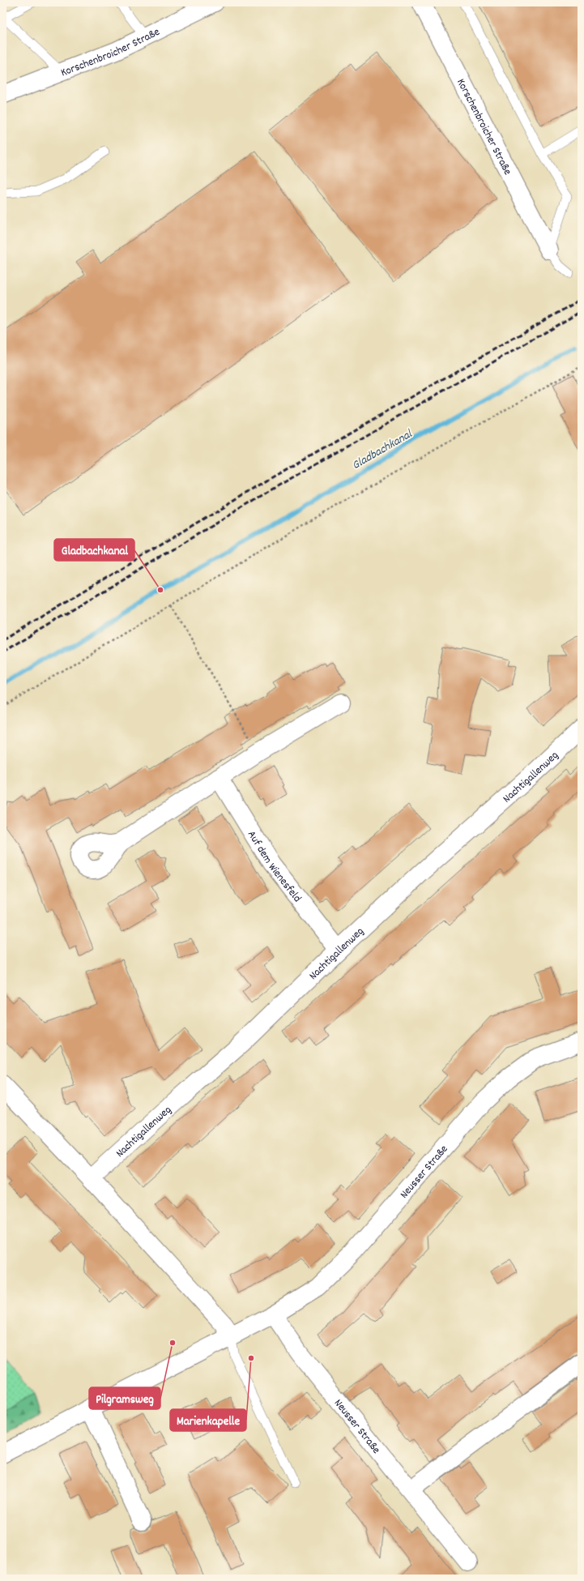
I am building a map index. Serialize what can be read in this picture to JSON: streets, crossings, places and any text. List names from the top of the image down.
{
  "streets": {
    "street": [
      "Korschenbroicher Straße",
      "Nachtigallenweg",
      "Auf dem Wienesfeld",
      "Neusser Straße"
    ]
  },
  "crossings": [
    ["Nachtigallenweg", "Auf dem Wienesfeld"]
  ],
  "water": ["Gladbachkanal"],
  "places": ["Gladbachkanal", "Pilgramsweg", "Marienkapelle"]
}
